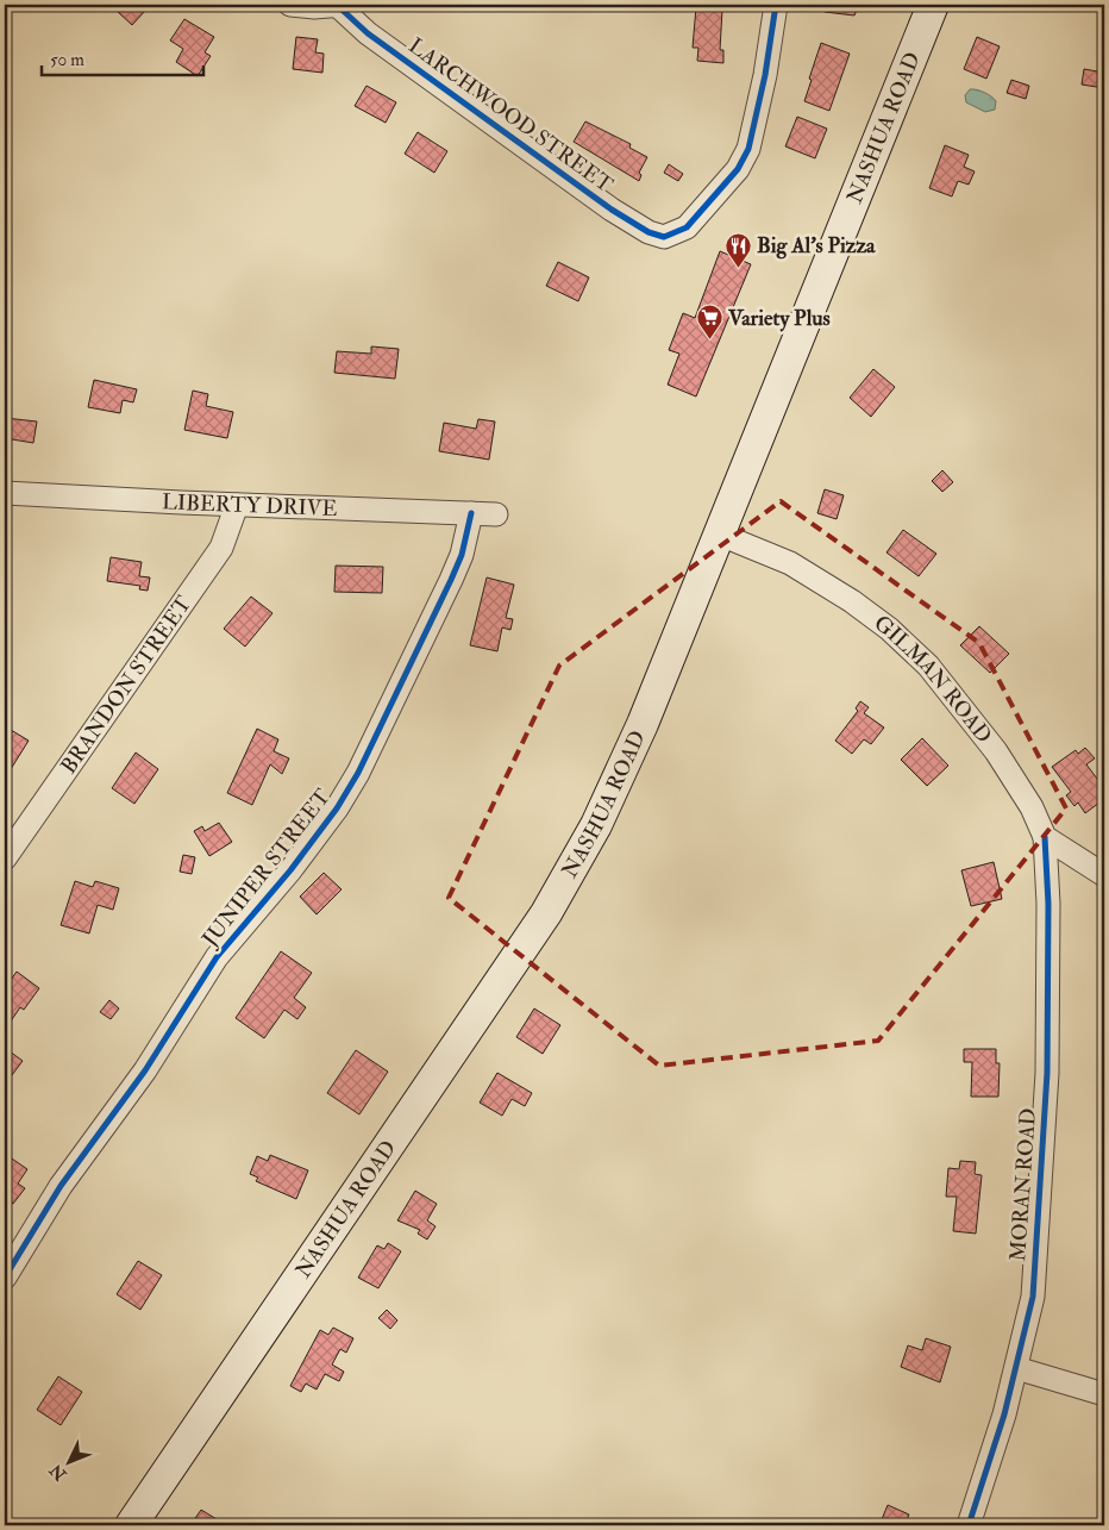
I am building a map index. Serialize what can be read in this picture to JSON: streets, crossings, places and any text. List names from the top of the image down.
{
  "streets": {
    "main road": ["NASHUA ROAD"],
    "street": [
      "LARCHWOOD STREET",
      "LIBERTY DRIVE",
      "GILMAN ROAD",
      "BRANDON STREET",
      "JUNIPER STREET",
      "MORAN ROAD"
    ]
  },
  "crossings": [
    ["NASHUA ROAD", "GILMAN ROAD"],
    ["LIBERTY DRIVE", "BRANDON STREET"],
    ["LIBERTY DRIVE", "JUNIPER STREET"],
    ["GILMAN ROAD", "MORAN ROAD"]
  ],
  "places": {
    "restaurant": ["Big Al's Pizza"],
    "supermarket": ["Variety Plus"]
  },
  "scale_bar": "50 m",
  "north": "bottom left"
}
